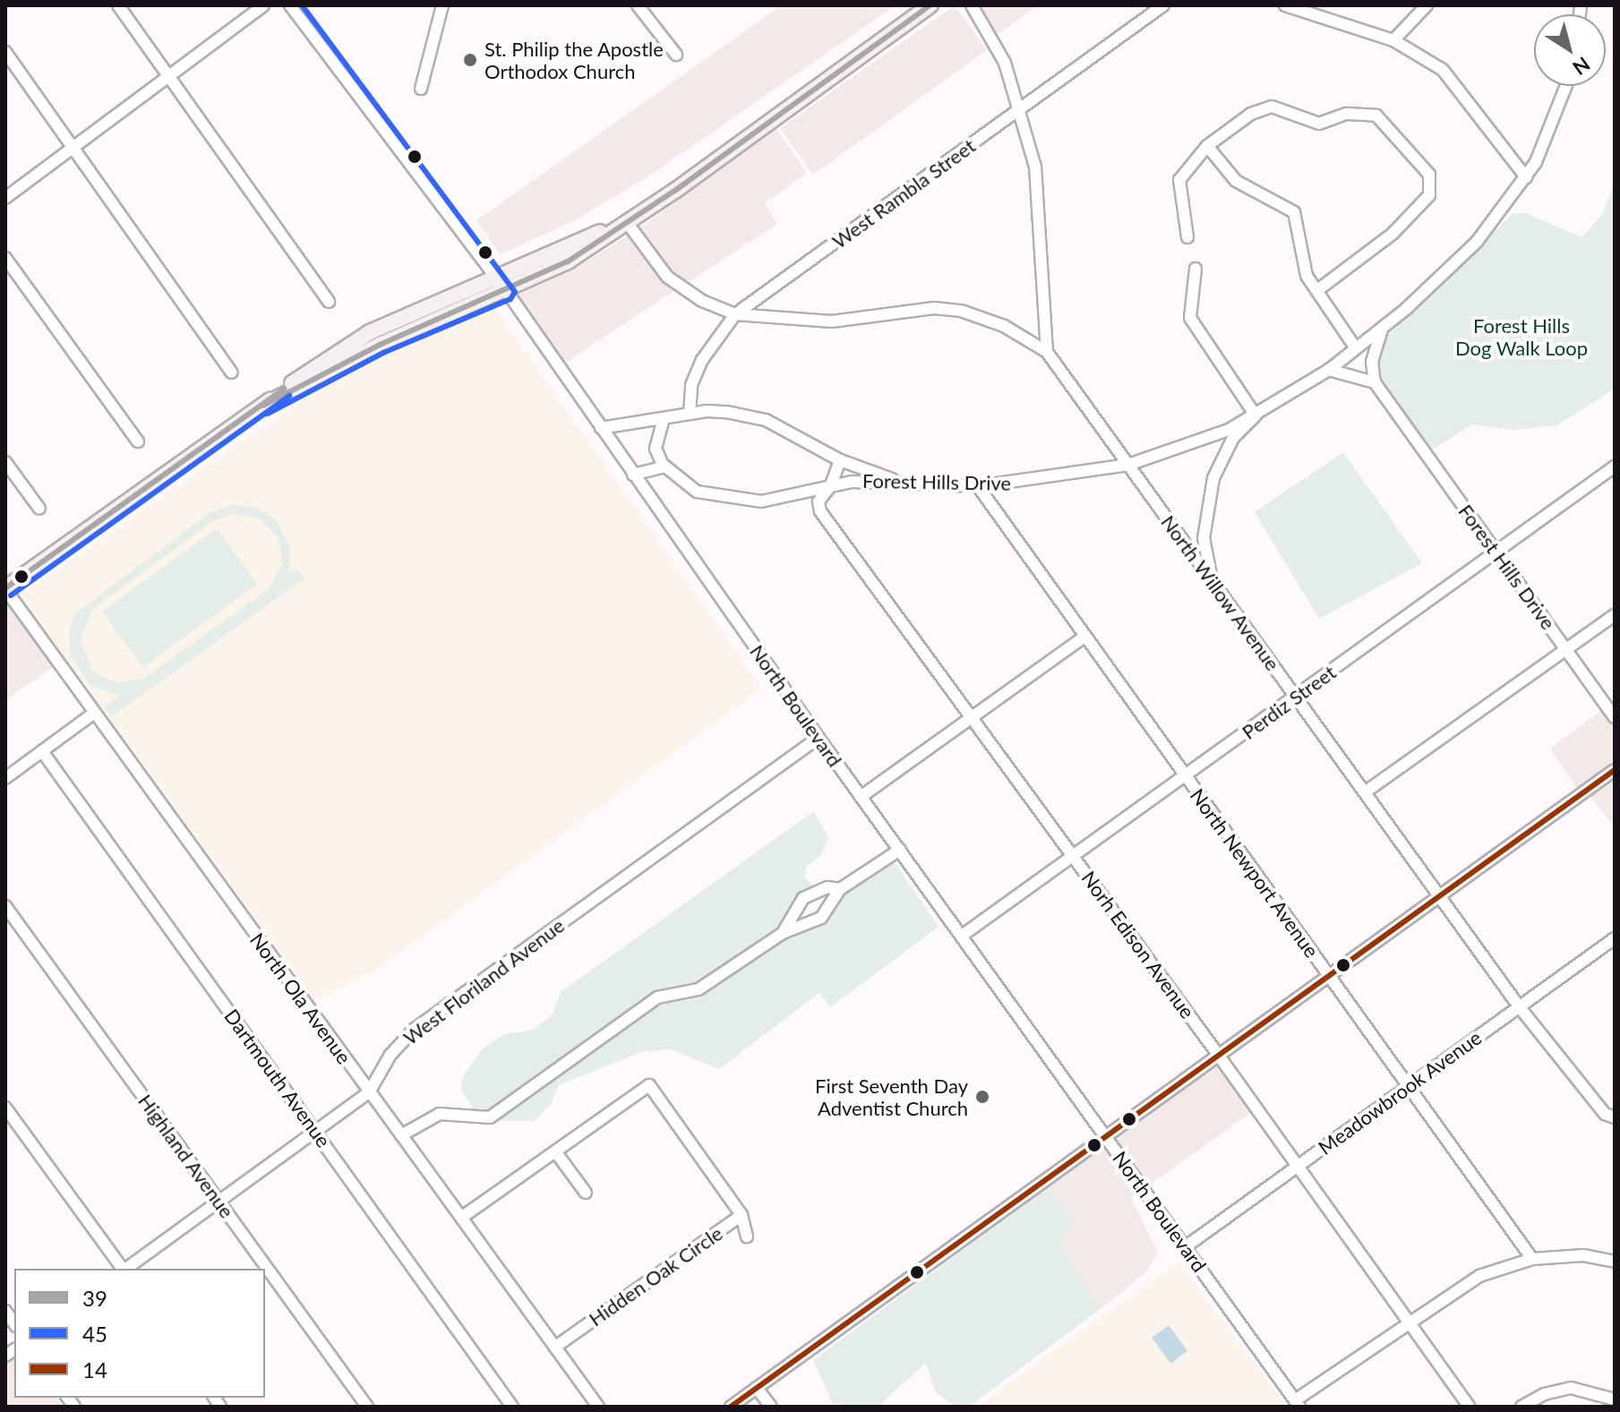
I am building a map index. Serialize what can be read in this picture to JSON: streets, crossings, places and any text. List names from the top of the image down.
{
  "streets": {
    "street": [
      "West Rambla Street",
      "Forest Hills Drive",
      "North Willow Avenue",
      "Perdiz Street",
      "North Boulevard",
      "North Newport Avenue",
      "Norh Edison Avenue",
      "West Floriland Avenue",
      "North Ola Avenue",
      "Dartmouth Avenue",
      "Meadowbrook Avenue",
      "Highland Avenue",
      "Hidden Oak Circle"
    ]
  },
  "crossings": [
    ["West Rambla Street", "Forest Hills Drive"],
    ["Forest Hills Drive", "North Willow Avenue"],
    ["Forest Hills Drive", "Perdiz Street"],
    ["Forest Hills Drive", "North Boulevard"],
    ["Forest Hills Drive", "North Newport Avenue"],
    ["Forest Hills Drive", "Norh Edison Avenue"],
    ["North Willow Avenue", "Perdiz Street"],
    ["North Willow Avenue", "Meadowbrook Avenue"],
    ["Perdiz Street", "North Boulevard"],
    ["Perdiz Street", "North Newport Avenue"],
    ["Perdiz Street", "Norh Edison Avenue"],
    ["North Boulevard", "West Floriland Avenue"],
    ["North Boulevard", "Meadowbrook Avenue"],
    ["North Newport Avenue", "Meadowbrook Avenue"],
    ["Norh Edison Avenue", "Meadowbrook Avenue"],
    ["West Floriland Avenue", "North Ola Avenue"],
    ["West Floriland Avenue", "Dartmouth Avenue"],
    ["West Floriland Avenue", "Highland Avenue"],
    ["North Ola Avenue", "Hidden Oak Circle"]
  ],
  "parks": ["Forest Hills Dog Walk Loop"],
  "places": ["St. Philip the Apostle Orthodox Church", "First Seventh Day Adventist Church"],
  "lines": ["transit line 39", "transit line 45", "transit line 14"],
  "legend": ["39", "45", "14"],
  "north": "bottom right"
}
